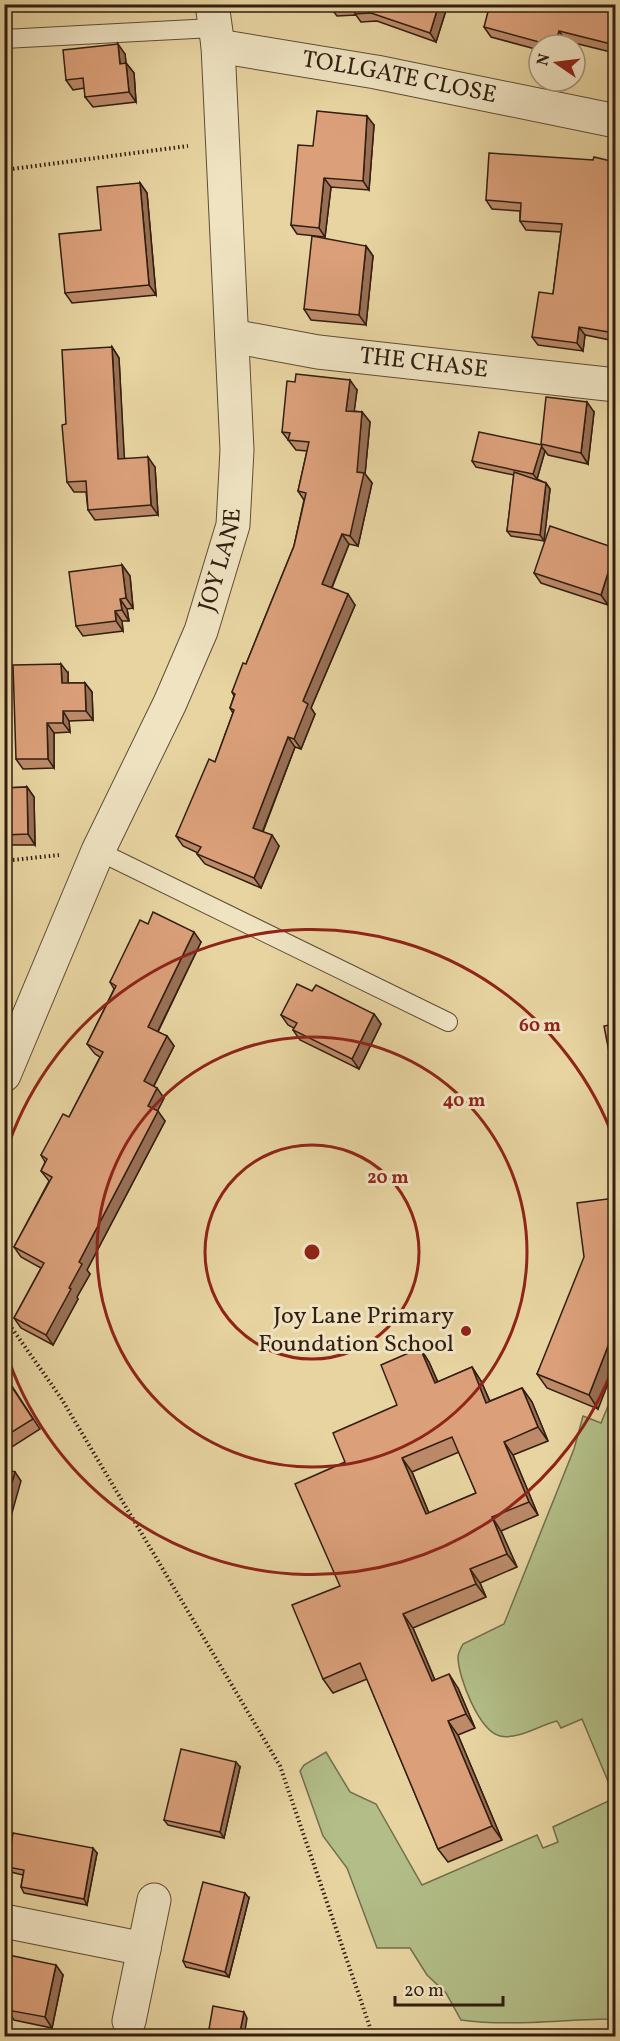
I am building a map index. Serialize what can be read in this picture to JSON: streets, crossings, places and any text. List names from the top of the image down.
{
  "streets": {
    "street": ["TOLLGATE CLOSE", "THE CHASE", "JOY LANE"]
  },
  "crossings": [
    ["TOLLGATE CLOSE", "JOY LANE"],
    ["THE CHASE", "JOY LANE"]
  ],
  "places": ["Joy Lane Primary Foundation School"],
  "scale_bar": "20 m",
  "north": "left",
  "rings": ["60 m", "40 m", "20 m"]
}
